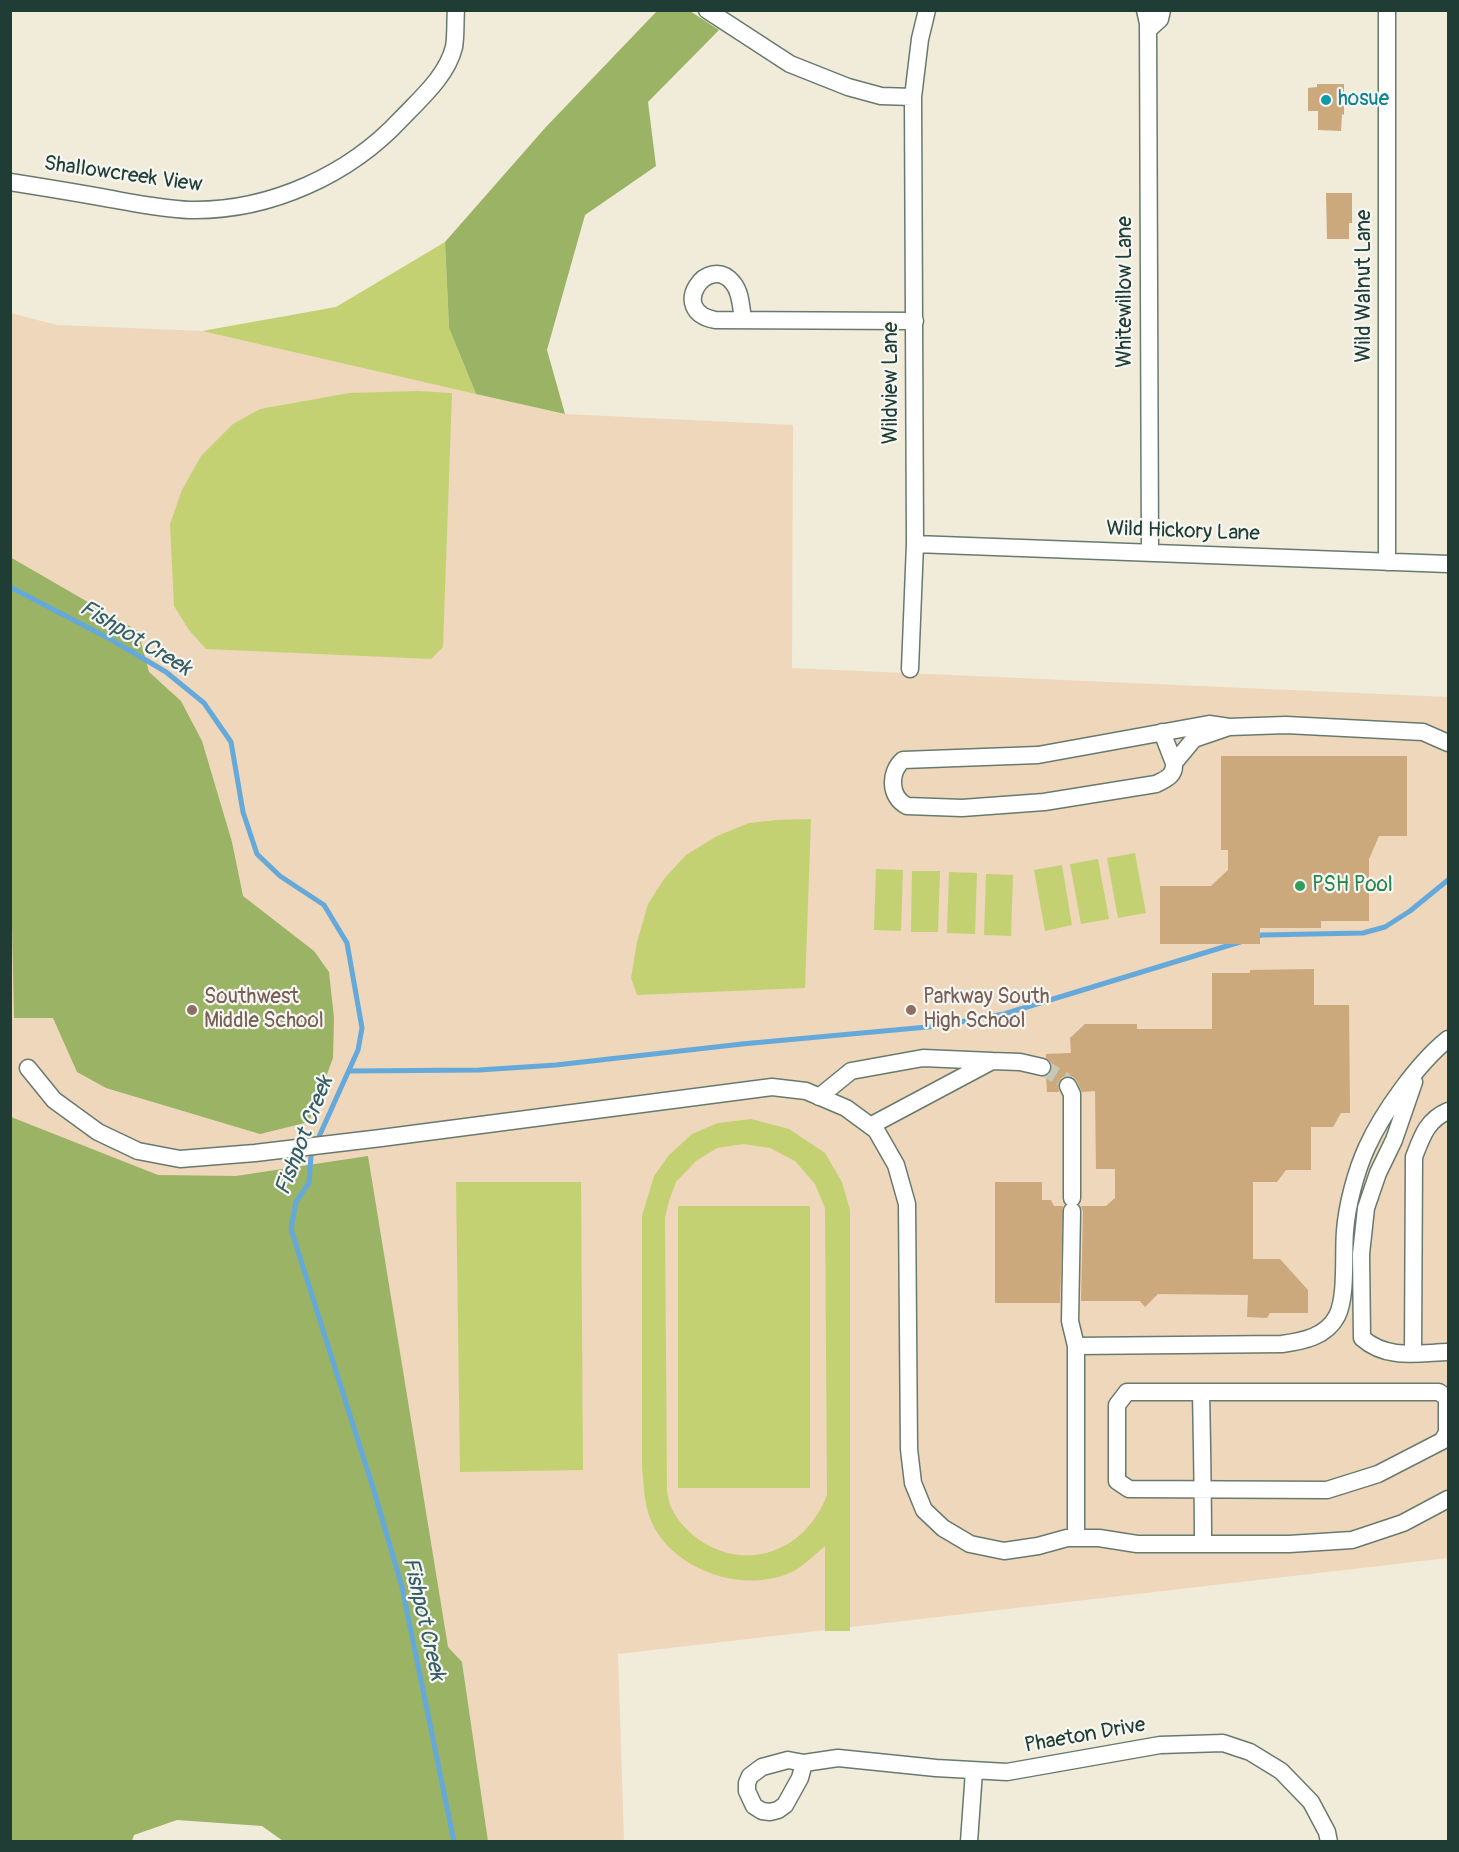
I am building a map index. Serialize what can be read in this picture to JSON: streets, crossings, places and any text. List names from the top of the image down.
{
  "streets": {
    "street": [
      "Shallowcreek View",
      "Wild Walnut Lane",
      "Whitewillow Lane",
      "Wildview Lane",
      "Wild Hickory Lane",
      "Phaeton Drive"
    ]
  },
  "crossings": [
    ["Wild Walnut Lane", "Wild Hickory Lane"],
    ["Whitewillow Lane", "Wild Hickory Lane"],
    ["Wildview Lane", "Wild Hickory Lane"]
  ],
  "water": ["Fishpot Creek"],
  "places": [
    "hosue",
    "PSH Pool",
    "Southwest Middle School",
    "Parkway South High School"
  ]
}
